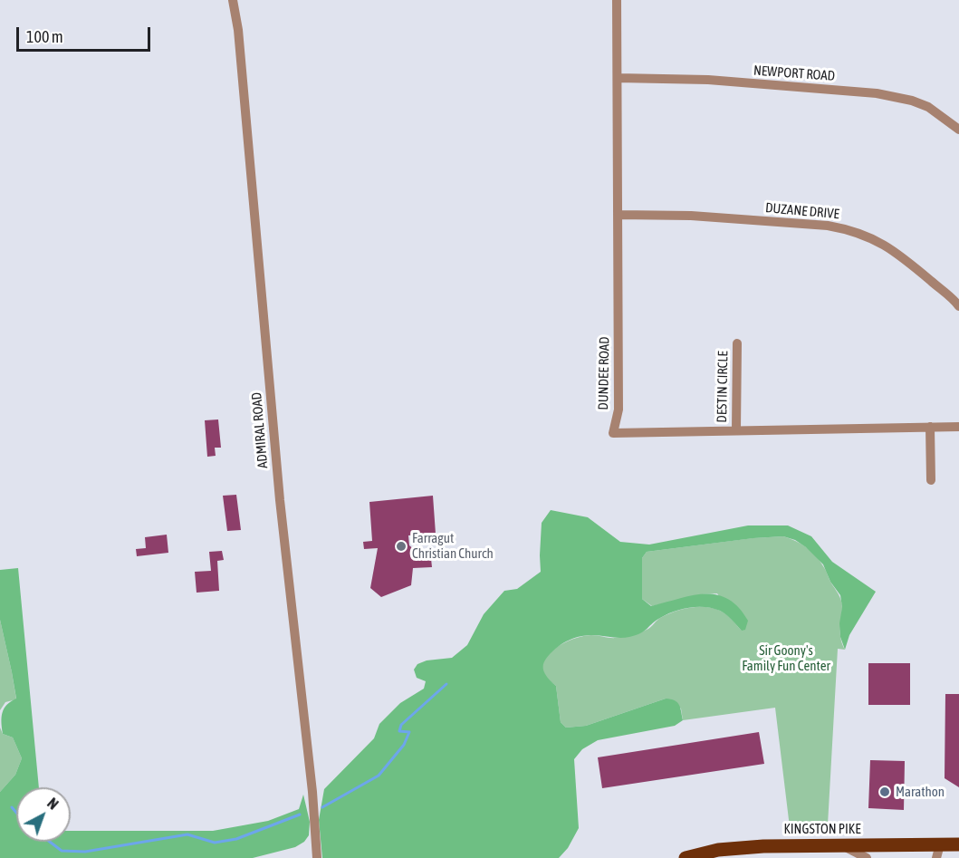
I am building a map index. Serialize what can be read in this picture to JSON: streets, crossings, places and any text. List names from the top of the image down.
{
  "streets": {
    "main road": ["KINGSTON PIKE"],
    "street": [
      "NEWPORT ROAD",
      "DUZANE DRIVE",
      "DUNDEE ROAD",
      "DESTIN CIRCLE",
      "ADMIRAL ROAD"
    ]
  },
  "crossings": [
    ["NEWPORT ROAD", "DUNDEE ROAD"],
    ["DUZANE DRIVE", "DUNDEE ROAD"],
    ["DUNDEE ROAD", "DESTIN CIRCLE"]
  ],
  "parks": ["Sir Goony's Family Fun Center"],
  "places": ["Farragut Christian Church", "Marathon"],
  "scale_bar": "100 m",
  "north": "top right"
}
